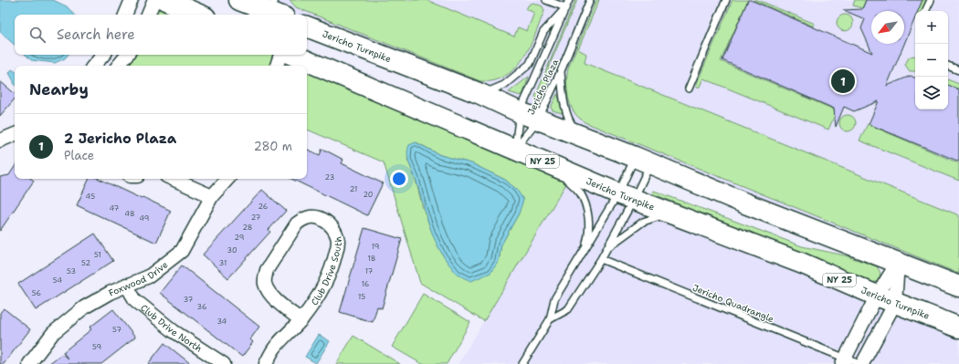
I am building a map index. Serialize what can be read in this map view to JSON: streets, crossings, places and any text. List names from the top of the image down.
{
  "streets": {
    "main road": ["Jericho Turnpike", "NY 25"],
    "street": ["Club Drive South", "Foxwood Drive", "Club Drive North"],
    "lane": ["Jericho Plaza", "Jericho Quadrangle"]
  },
  "crossings": [
    ["Jericho Turnpike", "Jericho Plaza"],
    ["Foxwood Drive", "Club Drive North"]
  ],
  "house_numbers": [
    "23",
    "21",
    "20",
    "45",
    "26",
    "47",
    "48",
    "27",
    "49",
    "28",
    "29",
    "19",
    "30",
    "51",
    "18",
    "52",
    "31",
    "53",
    "17",
    "54",
    "16",
    "56",
    "15",
    "37",
    "36",
    "34",
    "57",
    "59"
  ],
  "north": "bottom left",
  "page": {
    "map_buttons": ["+", "−"],
    "search": "Search here",
    "heading": "Nearby",
    "pins": "1",
    "list": [
      {
        "mark": "1",
        "name": "2 Jericho Plaza",
        "note": "Place",
        "value": "280 m"
      }
    ]
  }
}
